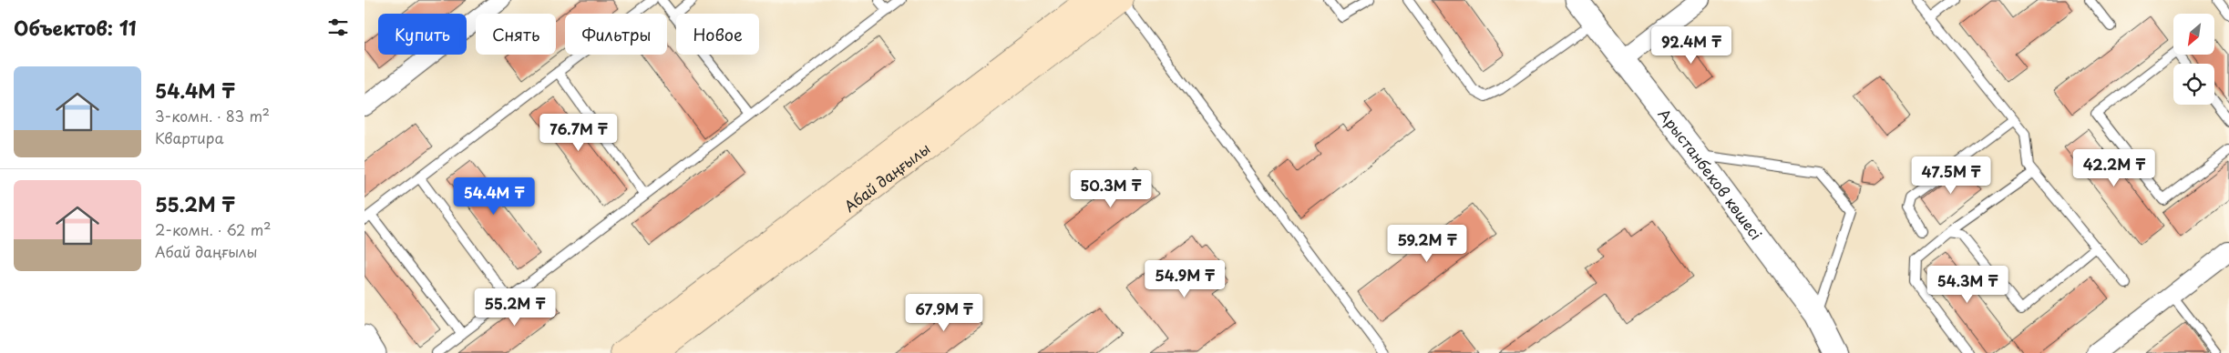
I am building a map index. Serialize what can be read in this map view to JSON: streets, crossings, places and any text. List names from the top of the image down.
{
  "streets": {
    "main road": ["Абай даңғылы"],
    "street": ["Арыстанбеков көшесі"]
  },
  "north": "bottom left",
  "page": {
    "heading": "Объектов: 11",
    "chip": [
      "Купить",
      "Снять",
      "Фильтры",
      "Новое"
    ],
    "price": [
      "92.4M ₸",
      "76.7M ₸",
      "42.2M ₸",
      "47.5M ₸",
      "50.3M ₸",
      "54.4M ₸",
      "59.2M ₸",
      "54.9M ₸",
      "54.3M ₸",
      "55.2M ₸",
      "67.9M ₸"
    ],
    "list": [
      {
        "name": "54.4M ₸",
        "note": "3-комн. · 83 m² · Квартира"
      },
      {
        "name": "55.2M ₸",
        "note": "2-комн. · 62 m² · Абай даңғылы"
      }
    ]
  }
}
